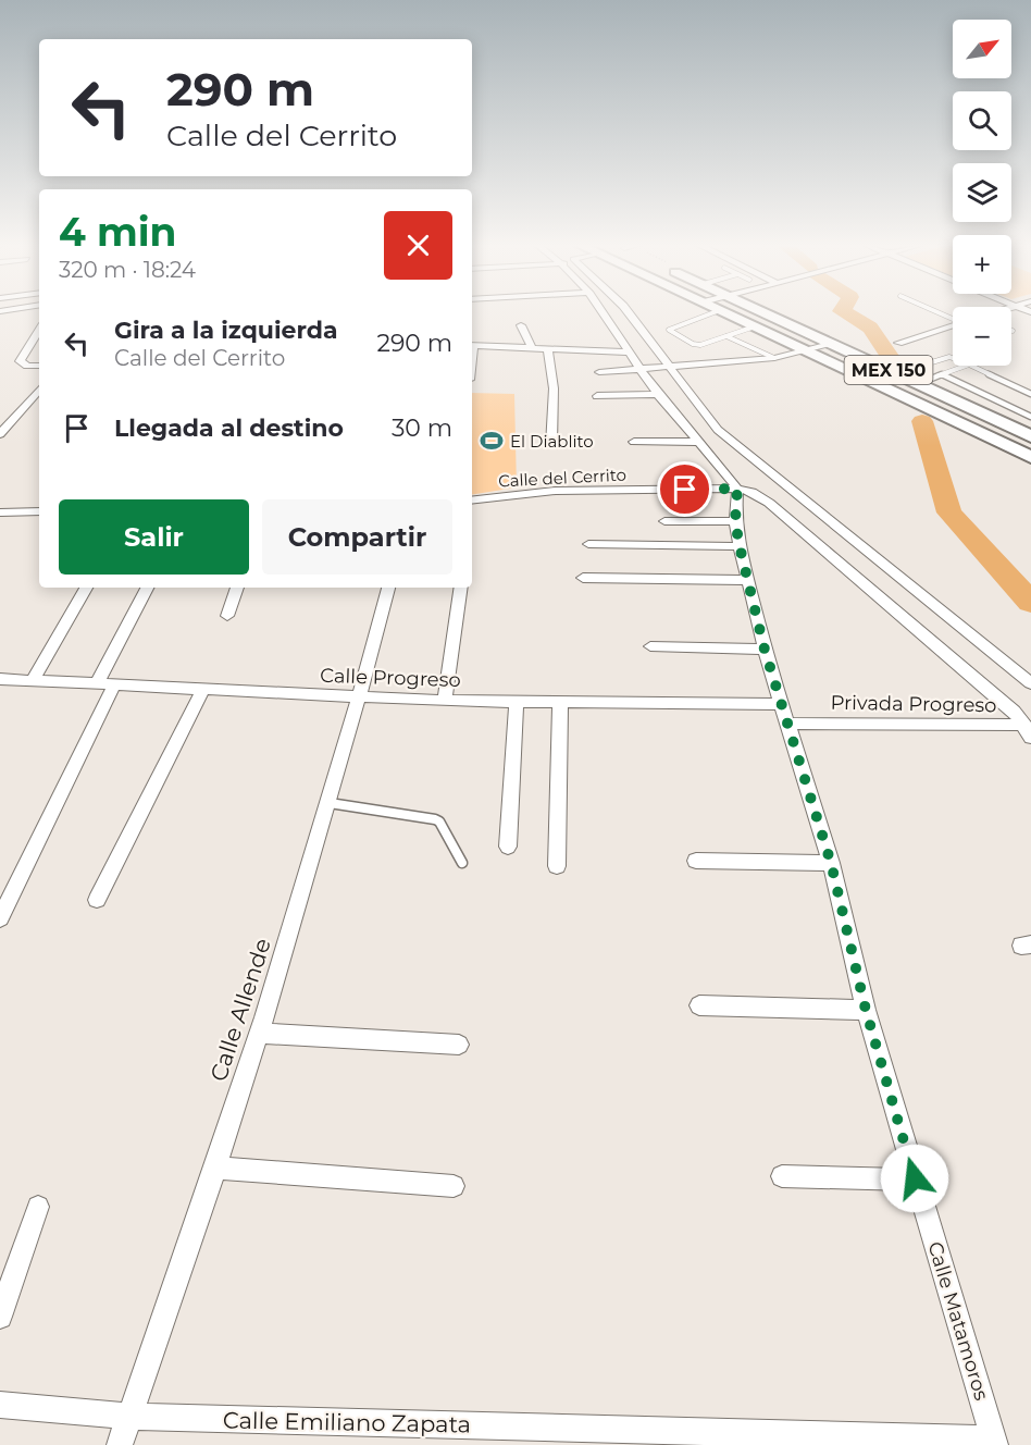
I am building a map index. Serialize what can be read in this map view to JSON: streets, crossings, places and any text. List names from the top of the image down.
{
  "streets": {
    "main road": ["MEX 150"],
    "street": [
      "Calle del Cerrito",
      "Calle Progreso",
      "Privada Progreso",
      "Calle Allende",
      "Calle Matamoros",
      "Calle Emiliano Zapata"
    ]
  },
  "crossings": [
    ["Calle del Cerrito", "Calle Matamoros"],
    ["Calle Progreso", "Calle Allende"],
    ["Calle Progreso", "Calle Matamoros"],
    ["Privada Progreso", "Calle Matamoros"],
    ["Calle Allende", "Calle Emiliano Zapata"],
    ["Calle Matamoros", "Calle Emiliano Zapata"]
  ],
  "places": {
    "sports": ["El Diablito"]
  },
  "north": "top right",
  "page": {
    "map_buttons": ["+", "−"],
    "turn": ["290 m", "Calle del Cerrito"],
    "heading": ["4 min", "320 m · 18:24"],
    "list": [
      {
        "name": "Gira a la izquierda",
        "note": "Calle del Cerrito",
        "value": "290 m"
      },
      {
        "name": "Llegada al destino",
        "value": "30 m"
      }
    ],
    "buttons": ["Salir", "Compartir"]
  }
}
